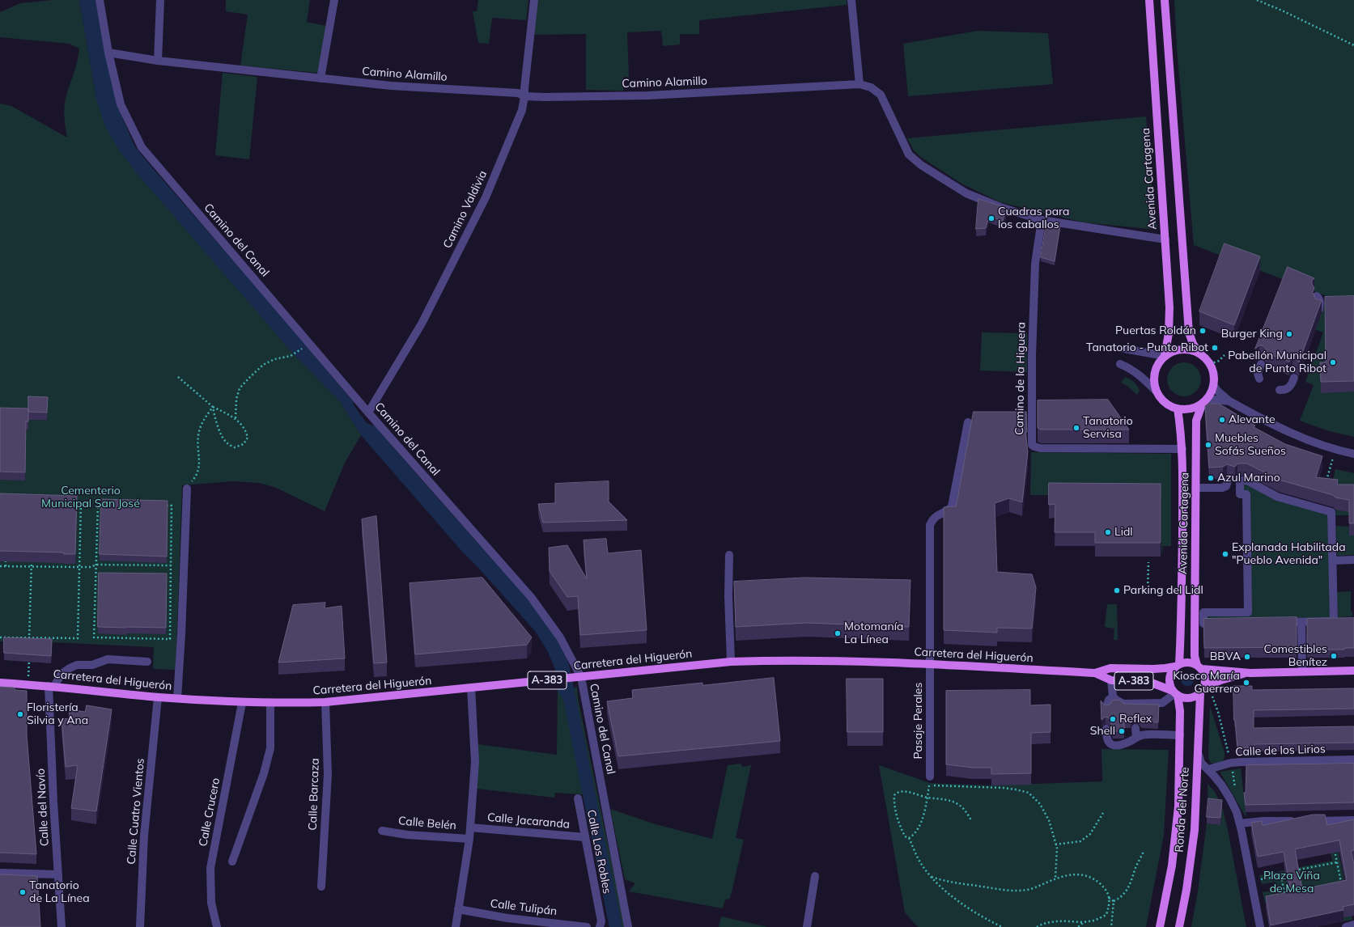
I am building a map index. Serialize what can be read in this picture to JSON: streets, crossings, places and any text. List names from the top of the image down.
{
  "streets": {
    "main road": [
      "Avenida Cartagena",
      "Carretera del Higuerón",
      "A-383",
      "Ronda del Norte"
    ],
    "street": [
      "Camino Alamillo",
      "Camino Valdivia",
      "Camino del Canal",
      "Camino de la Higuera",
      "Pasaje Perales",
      "Calle de los Lirios",
      "Calle Barcaza",
      "Calle del Navío",
      "Calle Cuatro Vientos",
      "Calle Crucero",
      "Calle Jacaranda",
      "Calle Belén",
      "Calle Los Robles",
      "Calle Tulipán"
    ]
  },
  "crossings": [
    ["Camino Alamillo", "Avenida Cartagena"],
    ["Camino Alamillo", "Camino Valdivia"],
    ["Camino Alamillo", "Camino del Canal"],
    ["Camino Alamillo", "Camino de la Higuera"],
    ["Avenida Cartagena", "Camino de la Higuera"],
    ["Avenida Cartagena", "A-383"],
    ["Avenida Cartagena", "Ronda del Norte"],
    ["Camino Valdivia", "Camino del Canal"],
    ["Camino del Canal", "Carretera del Higuerón"],
    ["Carretera del Higuerón", "A-383"],
    ["Carretera del Higuerón", "Pasaje Perales"],
    ["Carretera del Higuerón", "Calle Barcaza"],
    ["Carretera del Higuerón", "Calle del Navío"],
    ["Carretera del Higuerón", "Calle Cuatro Vientos"],
    ["Carretera del Higuerón", "Calle Crucero"],
    ["A-383", "Ronda del Norte"],
    ["Calle Jacaranda", "Calle Los Robles"]
  ],
  "parks": ["Cementerio Municipal San José", "Plaza Viña de Mesa"],
  "places": [
    "Cuadras para los caballos",
    "Puertas Roldán",
    "Burger King",
    "Tanatorio - Punto Ribot",
    "Pabellón Municipal de Punto Ribot",
    "Alevante",
    "Tanatorio Servisa",
    "Muebles Sofás Sueños",
    "Azul Marino",
    "Lidl",
    "Explanada Habilitada \"Pueblo Avenida\"",
    "Parking del Lidl",
    "Motomanía La Línea",
    "Comestibles Benítez",
    "BBVA",
    "Kiosco María Guerrero",
    "Floristería Silvia y Ana",
    "Reflex",
    "Shell",
    "Tanatorio de La Línea"
  ]
}
